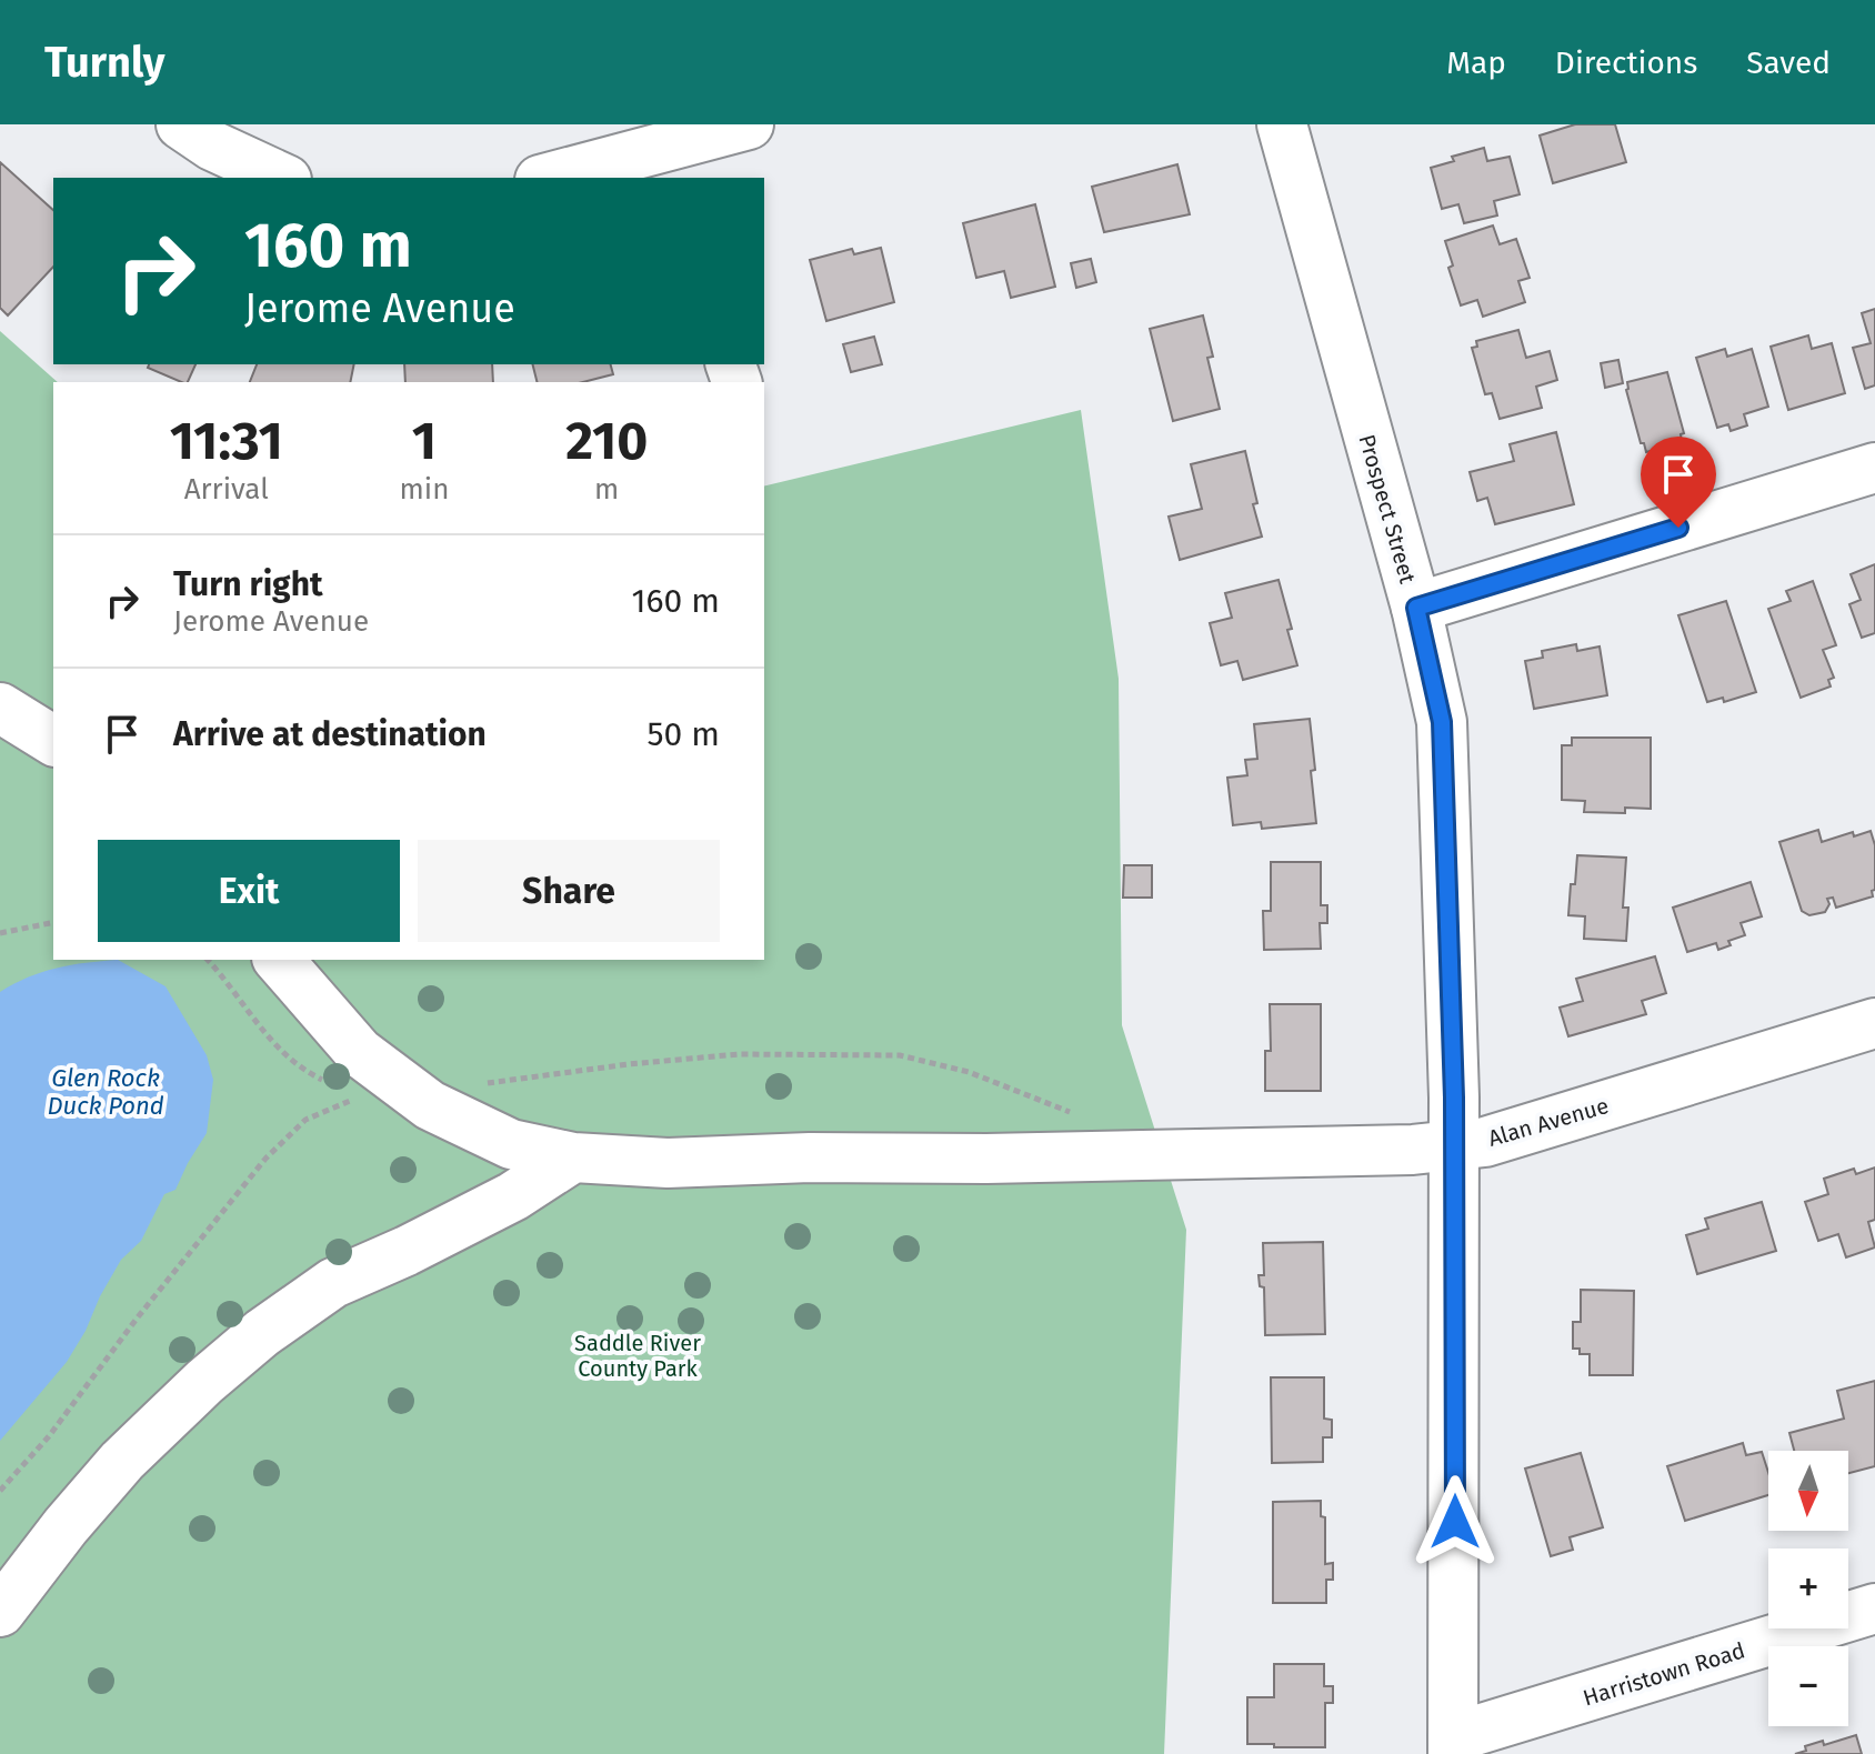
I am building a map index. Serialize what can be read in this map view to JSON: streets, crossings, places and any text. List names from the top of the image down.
{
  "streets": {
    "street": ["Prospect Street", "Alan Avenue", "Harristown Road"]
  },
  "crossings": [
    ["Prospect Street", "Alan Avenue"],
    ["Prospect Street", "Harristown Road"]
  ],
  "water": ["Glen Rock Duck Pond"],
  "parks": ["Saddle River County Park"],
  "north": "bottom",
  "page": {
    "header": "Turnly",
    "nav": ["Map", "Directions", "Saved"],
    "turn": ["160 m", "Jerome Avenue"],
    "eta": [
      "11:31",
      "Arrival",
      "1",
      "min",
      "210",
      "m"
    ],
    "list": [
      {
        "name": "Turn right",
        "note": "Jerome Avenue",
        "value": "160 m"
      },
      {
        "name": "Arrive at destination",
        "value": "50 m"
      }
    ],
    "buttons": ["Exit", "Share"],
    "map_buttons": ["+", "−"]
  }
}
